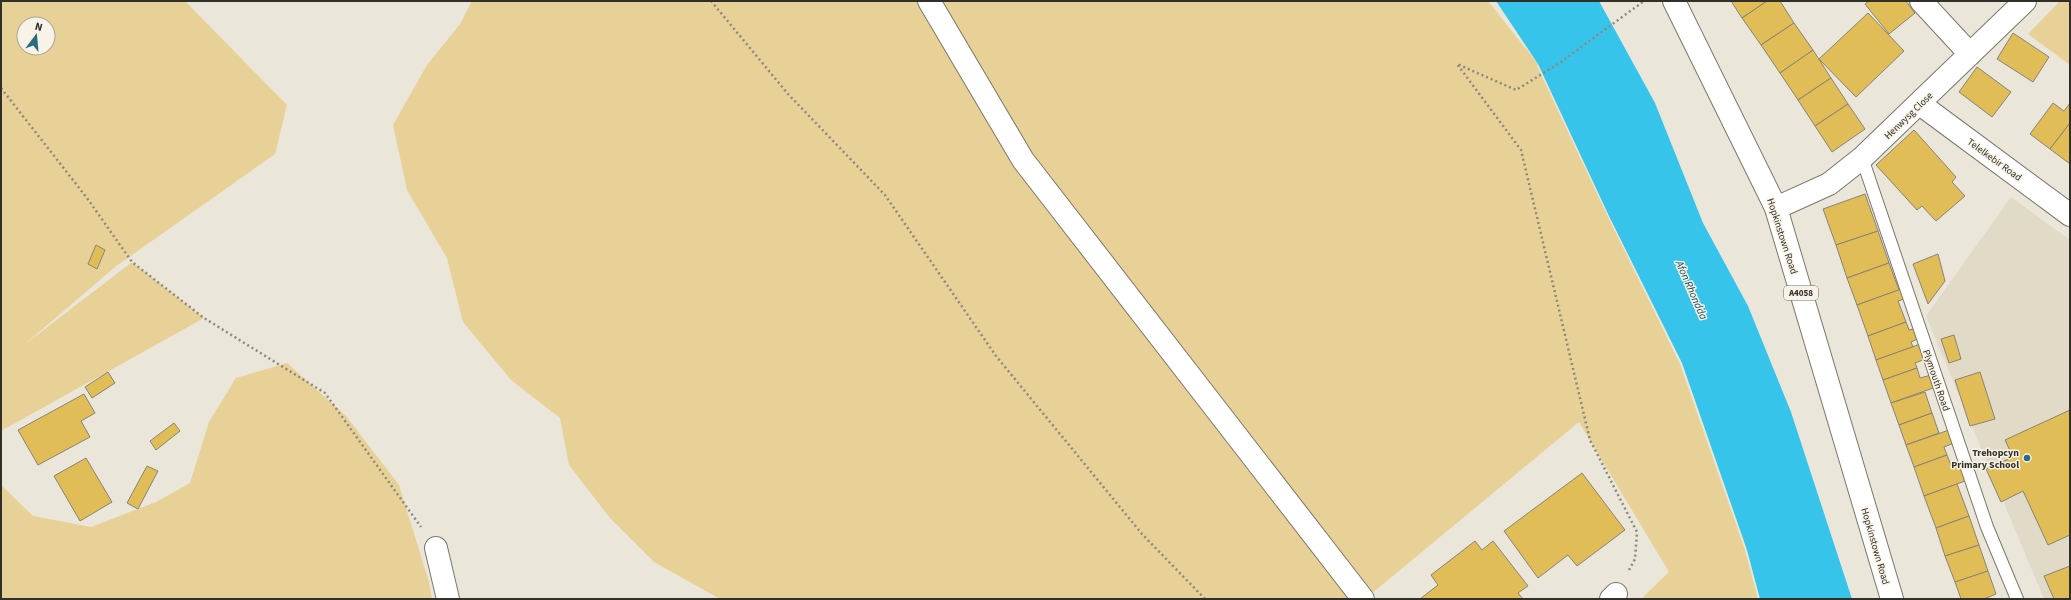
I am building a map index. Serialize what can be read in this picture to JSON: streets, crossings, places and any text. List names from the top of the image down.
{
  "streets": {
    "street": [
      "Henwysg Close",
      "Telelkebir Road",
      "Hopkinstown Road",
      "A4058"
    ],
    "lane": ["Plymouth Road"]
  },
  "crossings": [
    ["Henwysg Close", "Telelkebir Road"],
    ["Henwysg Close", "Hopkinstown Road"],
    ["Henwysg Close", "Plymouth Road"]
  ],
  "water": ["Afon Rhondda"],
  "places": ["Trehopcyn Primary School"],
  "north": "top"
}
